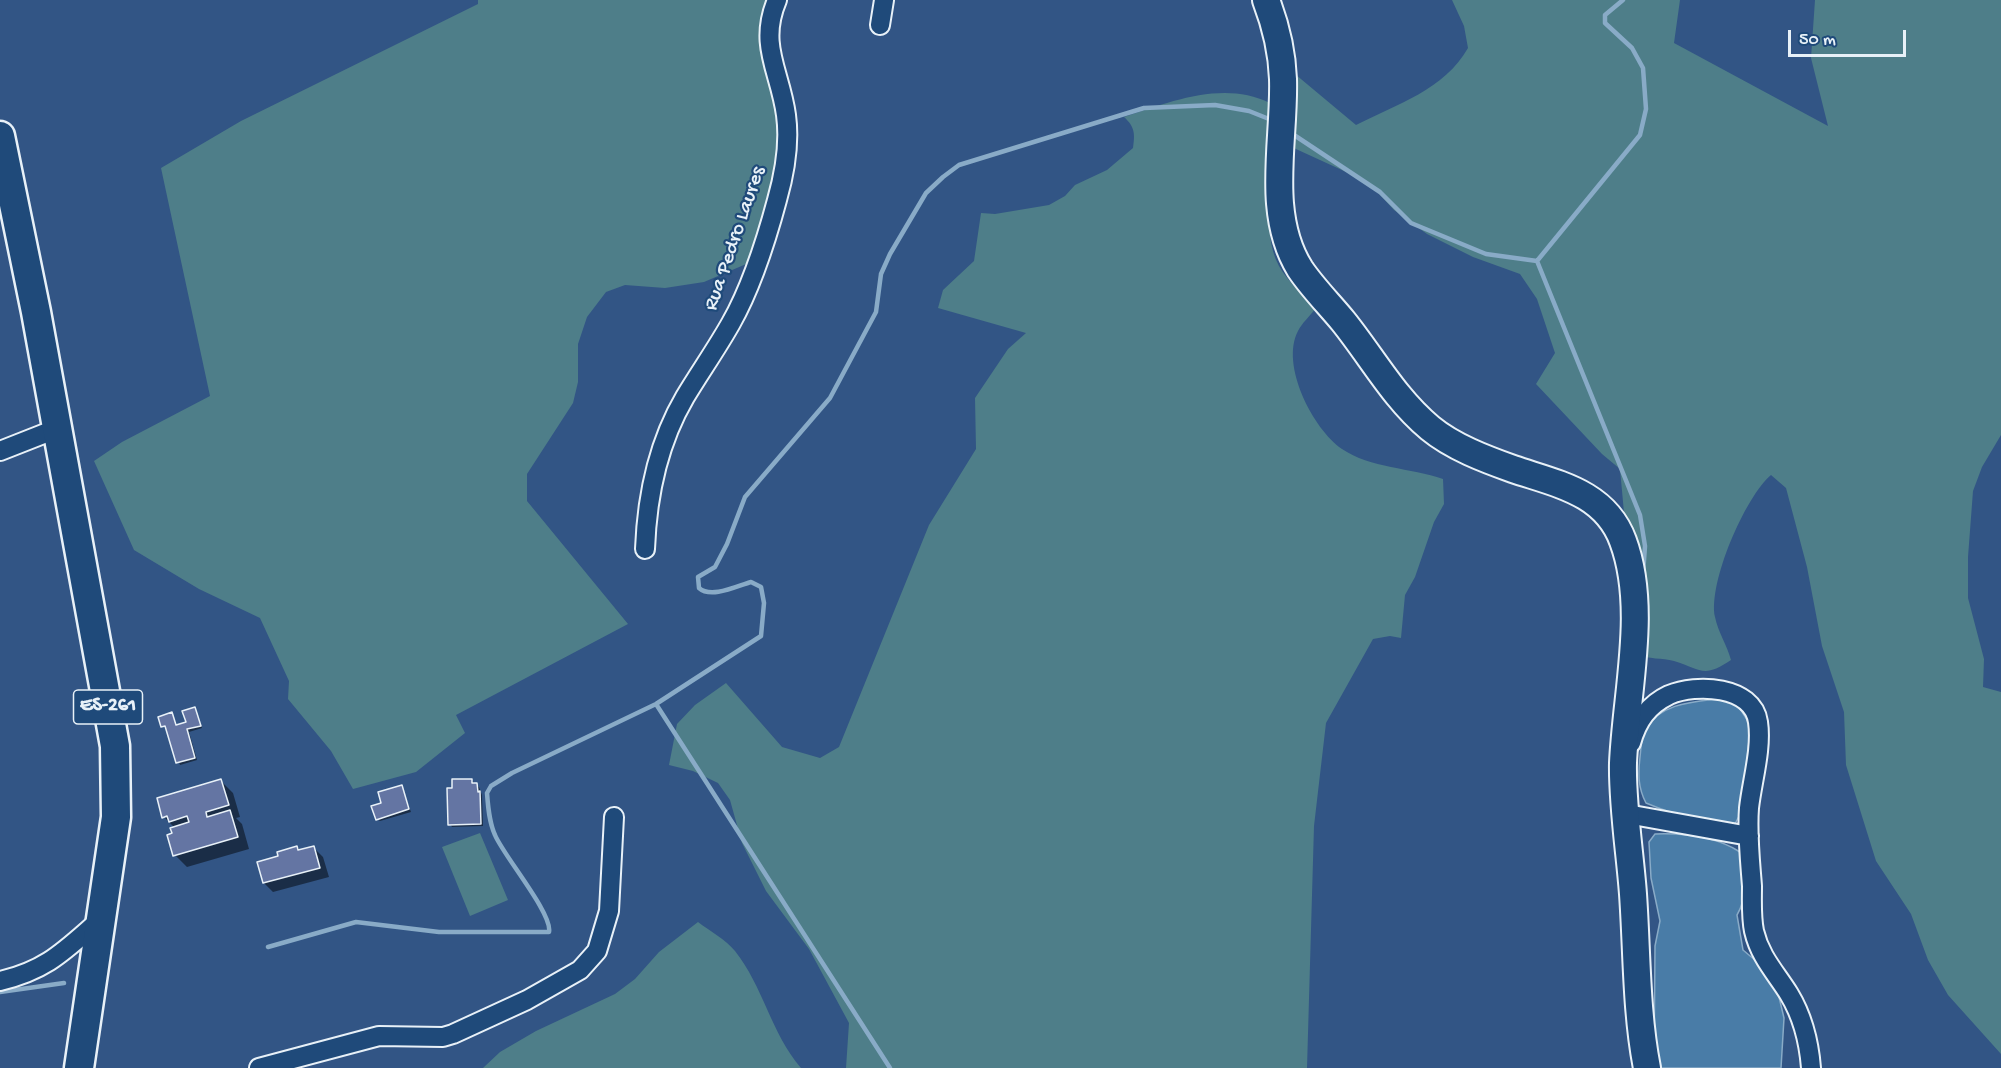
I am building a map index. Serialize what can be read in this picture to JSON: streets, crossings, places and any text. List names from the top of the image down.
{
  "streets": {
    "main road": ["ES-261"],
    "street": ["Rua Pedro Laures"]
  },
  "scale_bar": "50 m"
}
